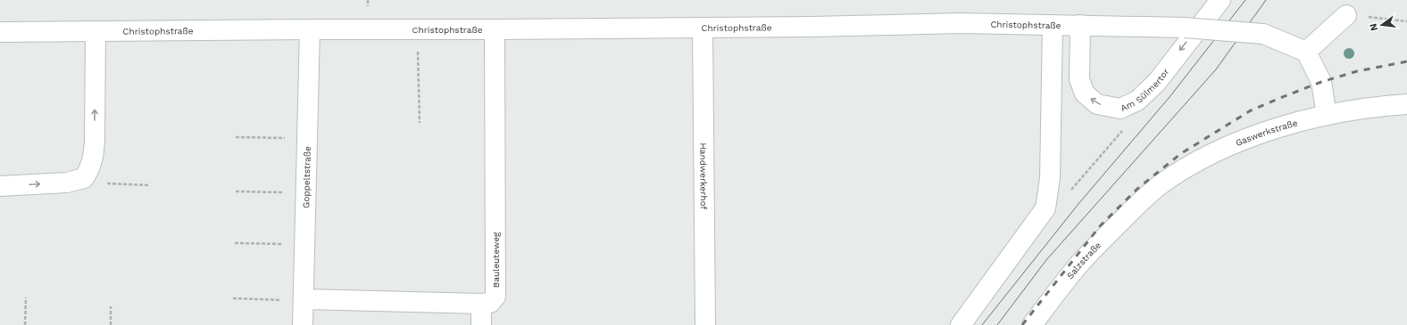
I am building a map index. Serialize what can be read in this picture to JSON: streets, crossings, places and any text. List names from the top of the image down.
{
  "streets": {
    "street": [
      "Christophstraße",
      "Am Sülmertor",
      "Gaswerkstraße",
      "Handwerkerhof",
      "Goppeltstraße",
      "Bauleuteweg",
      "Salzstraße"
    ]
  },
  "crossings": [
    ["Christophstraße", "Am Sülmertor"],
    ["Christophstraße", "Handwerkerhof"],
    ["Christophstraße", "Goppeltstraße"],
    ["Christophstraße", "Bauleuteweg"],
    ["Gaswerkstraße", "Salzstraße"]
  ],
  "north": "left"
}
